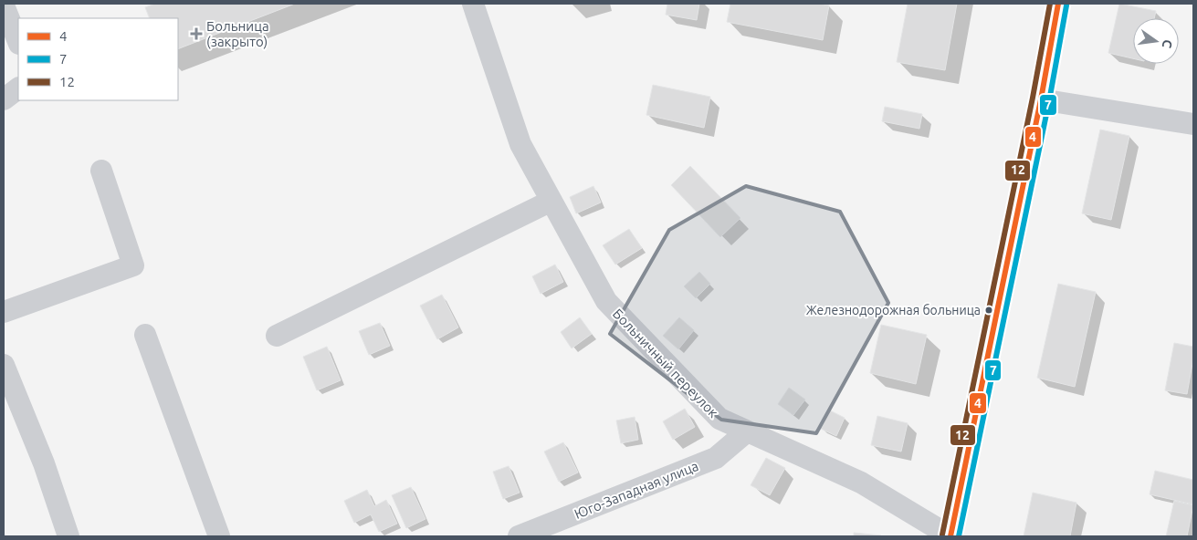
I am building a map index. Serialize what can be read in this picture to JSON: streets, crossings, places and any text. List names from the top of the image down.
{
  "streets": {
    "street": ["Больничный переулок", "Юго-Западная улица"]
  },
  "crossings": [
    ["Больничный переулок", "Юго-Западная улица"]
  ],
  "places": {
    "health": ["Больница (закрыто)"],
    "other": ["Железнодорожная больница"]
  },
  "lines": ["transit line 4", "transit line 12", "transit line 7"],
  "legend": ["4", "7", "12"],
  "north": "right"
}
